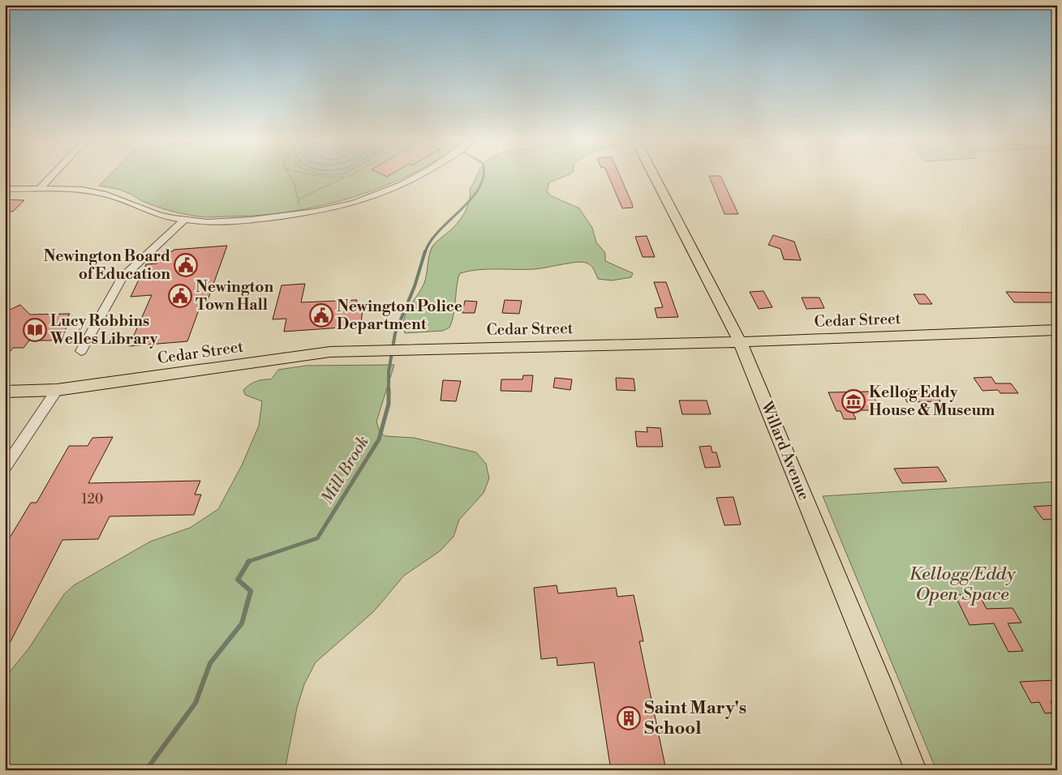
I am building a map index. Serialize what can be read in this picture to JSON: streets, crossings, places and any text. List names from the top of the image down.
{
  "streets": {
    "main road": ["Cedar Street", "Willard Avenue"]
  },
  "crossings": [
    ["Cedar Street", "Willard Avenue"]
  ],
  "water": ["Mill Brook"],
  "parks": ["Kellogg/Eddy Open Space"],
  "places": {
    "public building": ["Newington Board of Education", "Newington Town Hall", "Newington Police Department"],
    "library": ["Lucy Robbins Welles Library"],
    "museum": ["Kellog Eddy House & Museum"],
    "building": ["Saint Mary's School"]
  },
  "house_numbers": ["120"]
}
